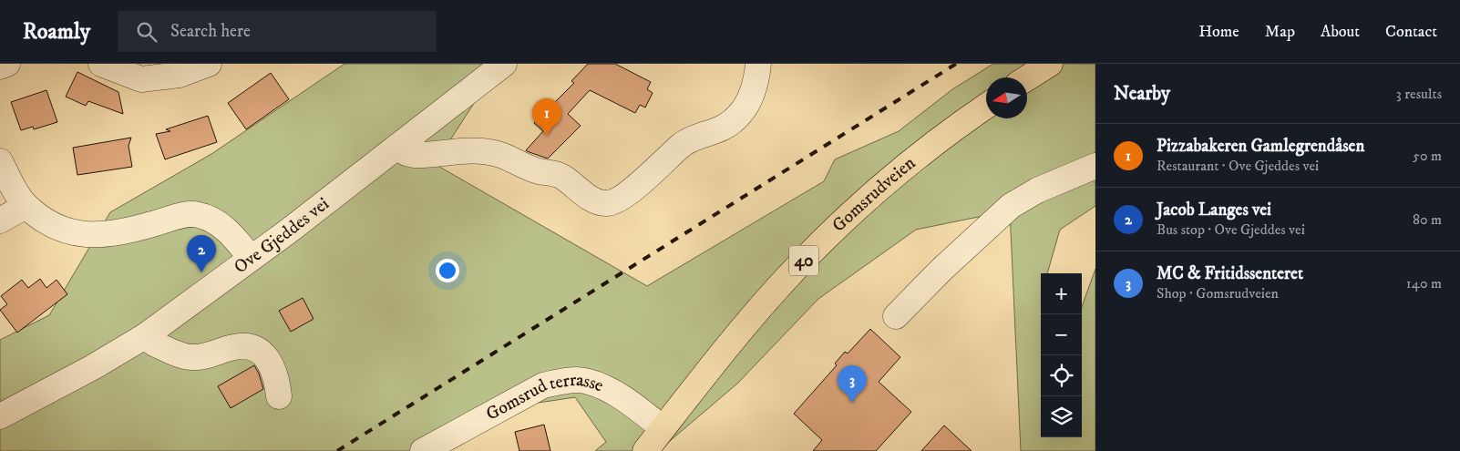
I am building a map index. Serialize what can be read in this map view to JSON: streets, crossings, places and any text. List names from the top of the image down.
{
  "streets": {
    "main road": ["Gomsrudveien", "40"],
    "street": ["Ove Gjeddes vei", "Gomsrud terrasse"]
  },
  "crossings": [
    ["Gomsrudveien", "Gomsrud terrasse"]
  ],
  "north": "left",
  "page": {
    "header": "Roamly",
    "search": "Search here",
    "nav": [
      "Home",
      "Map",
      "About",
      "Contact"
    ],
    "heading": ["Nearby", "3 results"],
    "pins": ["1", "2", "3"],
    "list": [
      {
        "mark": "1",
        "name": "Pizzabakeren Gamlegrendåsen",
        "note": "Restaurant · Ove Gjeddes vei",
        "value": "50 m"
      },
      {
        "mark": "2",
        "name": "Jacob Langes vei",
        "note": "Bus stop · Ove Gjeddes vei",
        "value": "80 m"
      },
      {
        "mark": "3",
        "name": "MC & Fritidssenteret",
        "note": "Shop · Gomsrudveien",
        "value": "140 m"
      }
    ],
    "map_buttons": ["+", "−"]
  }
}
